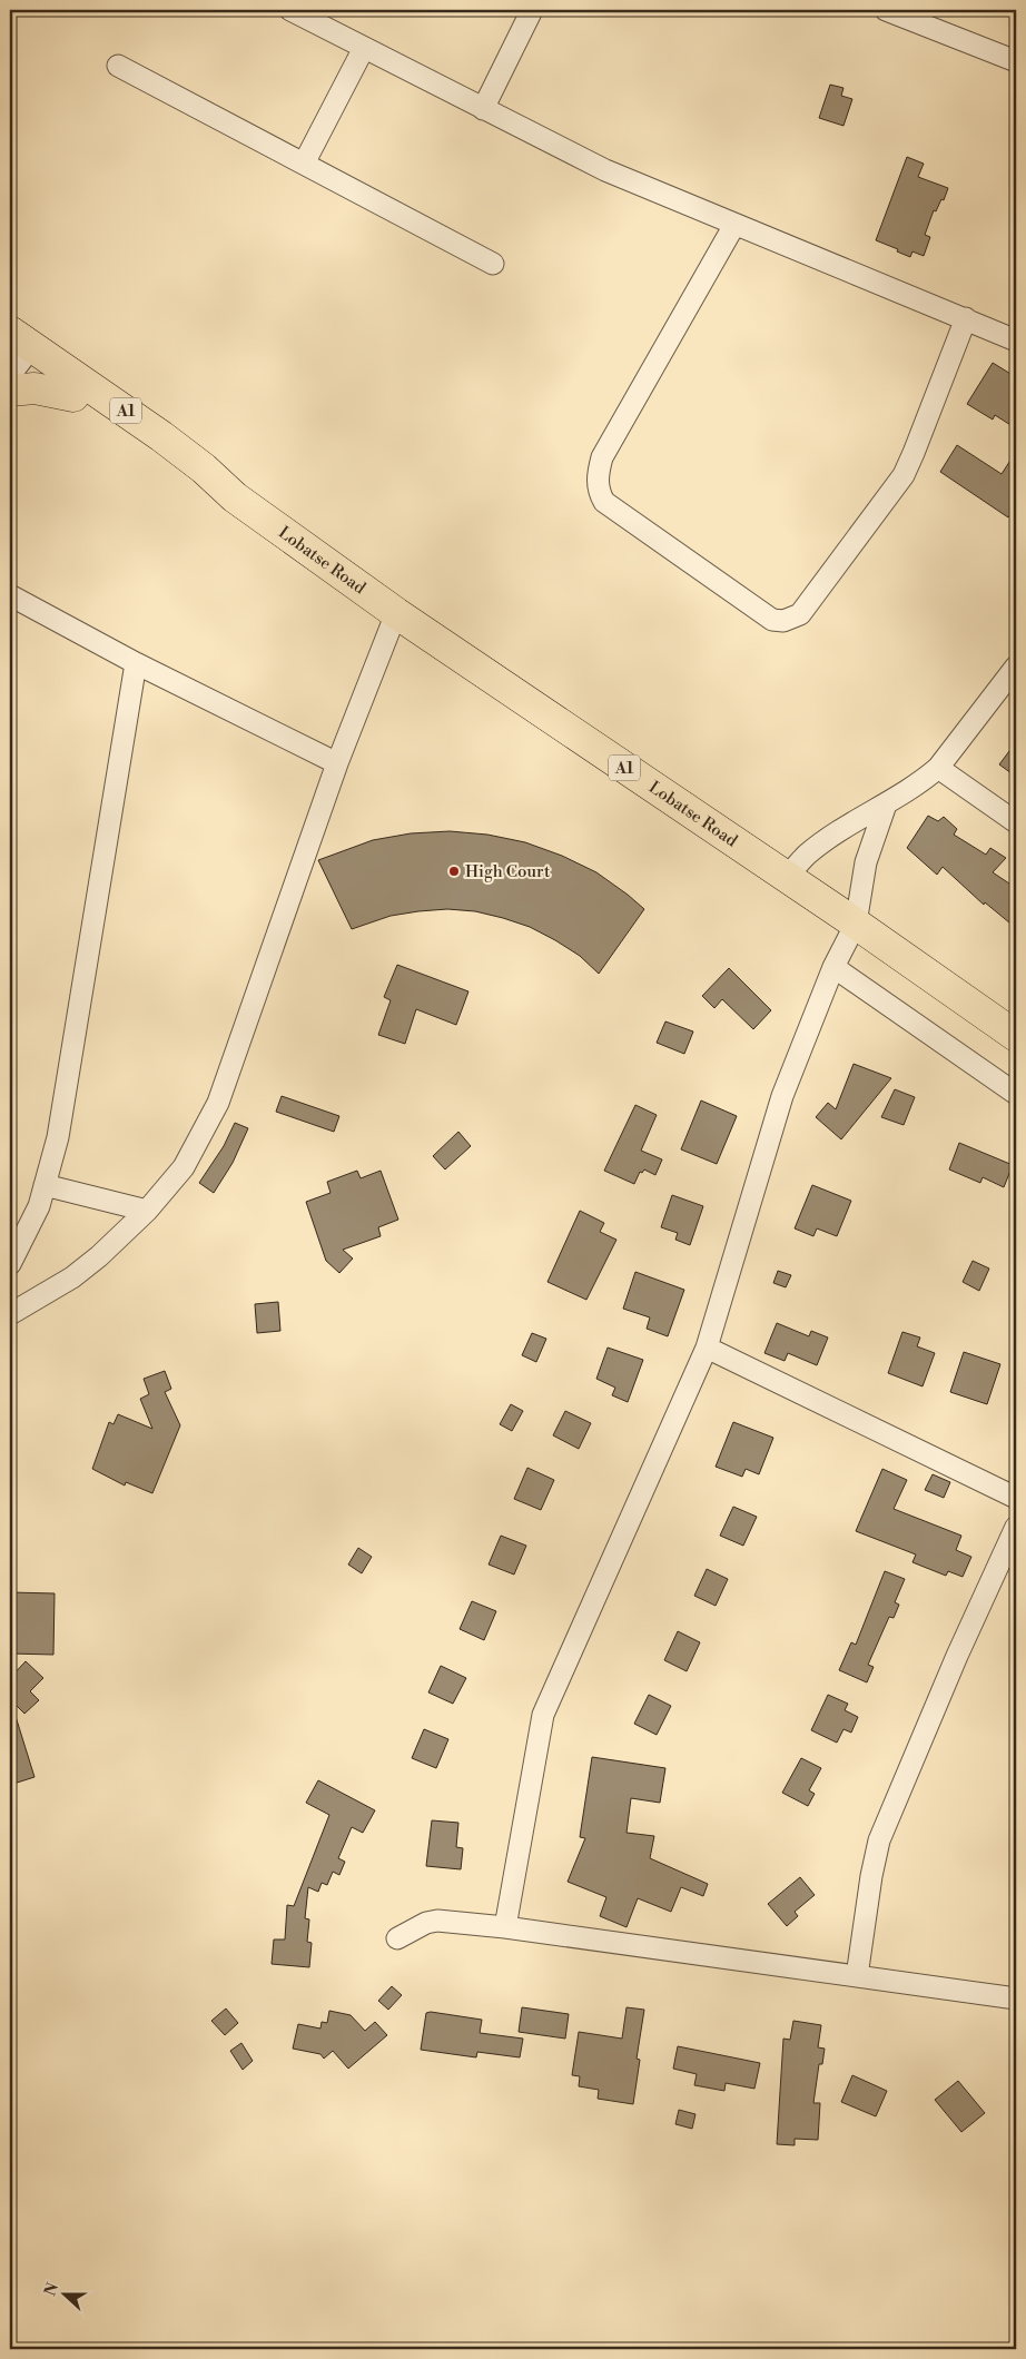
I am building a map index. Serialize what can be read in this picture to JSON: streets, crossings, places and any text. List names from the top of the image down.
{
  "streets": {
    "highway": ["A1", "Lobatse Road"]
  },
  "places": ["High Court"],
  "north": "left"
}
